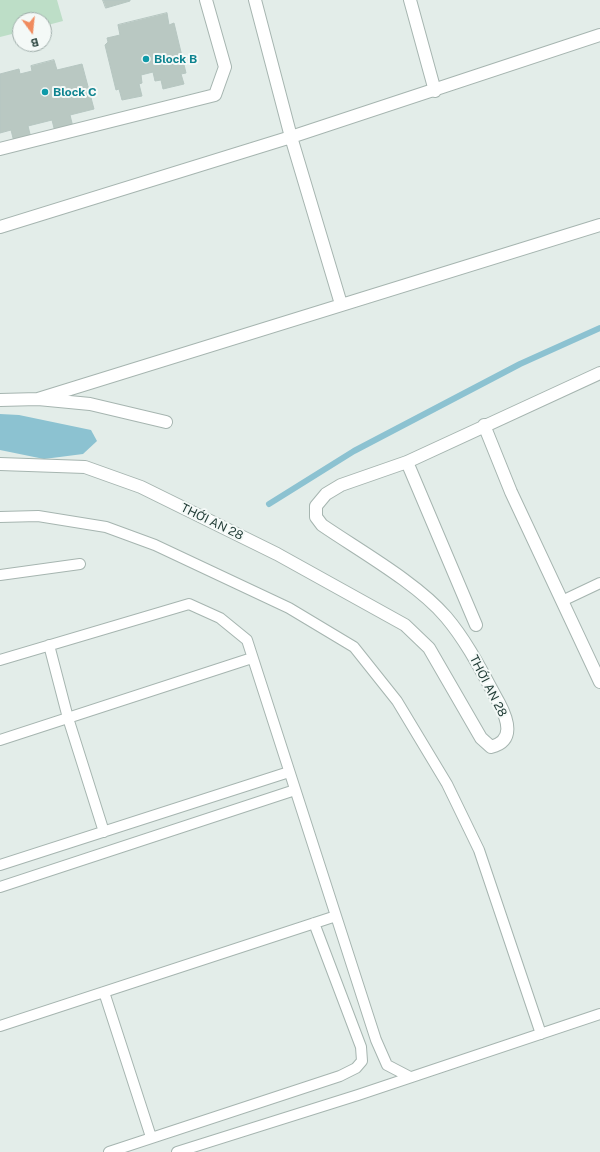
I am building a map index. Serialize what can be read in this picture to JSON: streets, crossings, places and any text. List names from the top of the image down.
{
  "streets": {
    "street": ["THỚI AN 28"]
  },
  "places": ["Block B", "Block C"],
  "north": "bottom"
}
